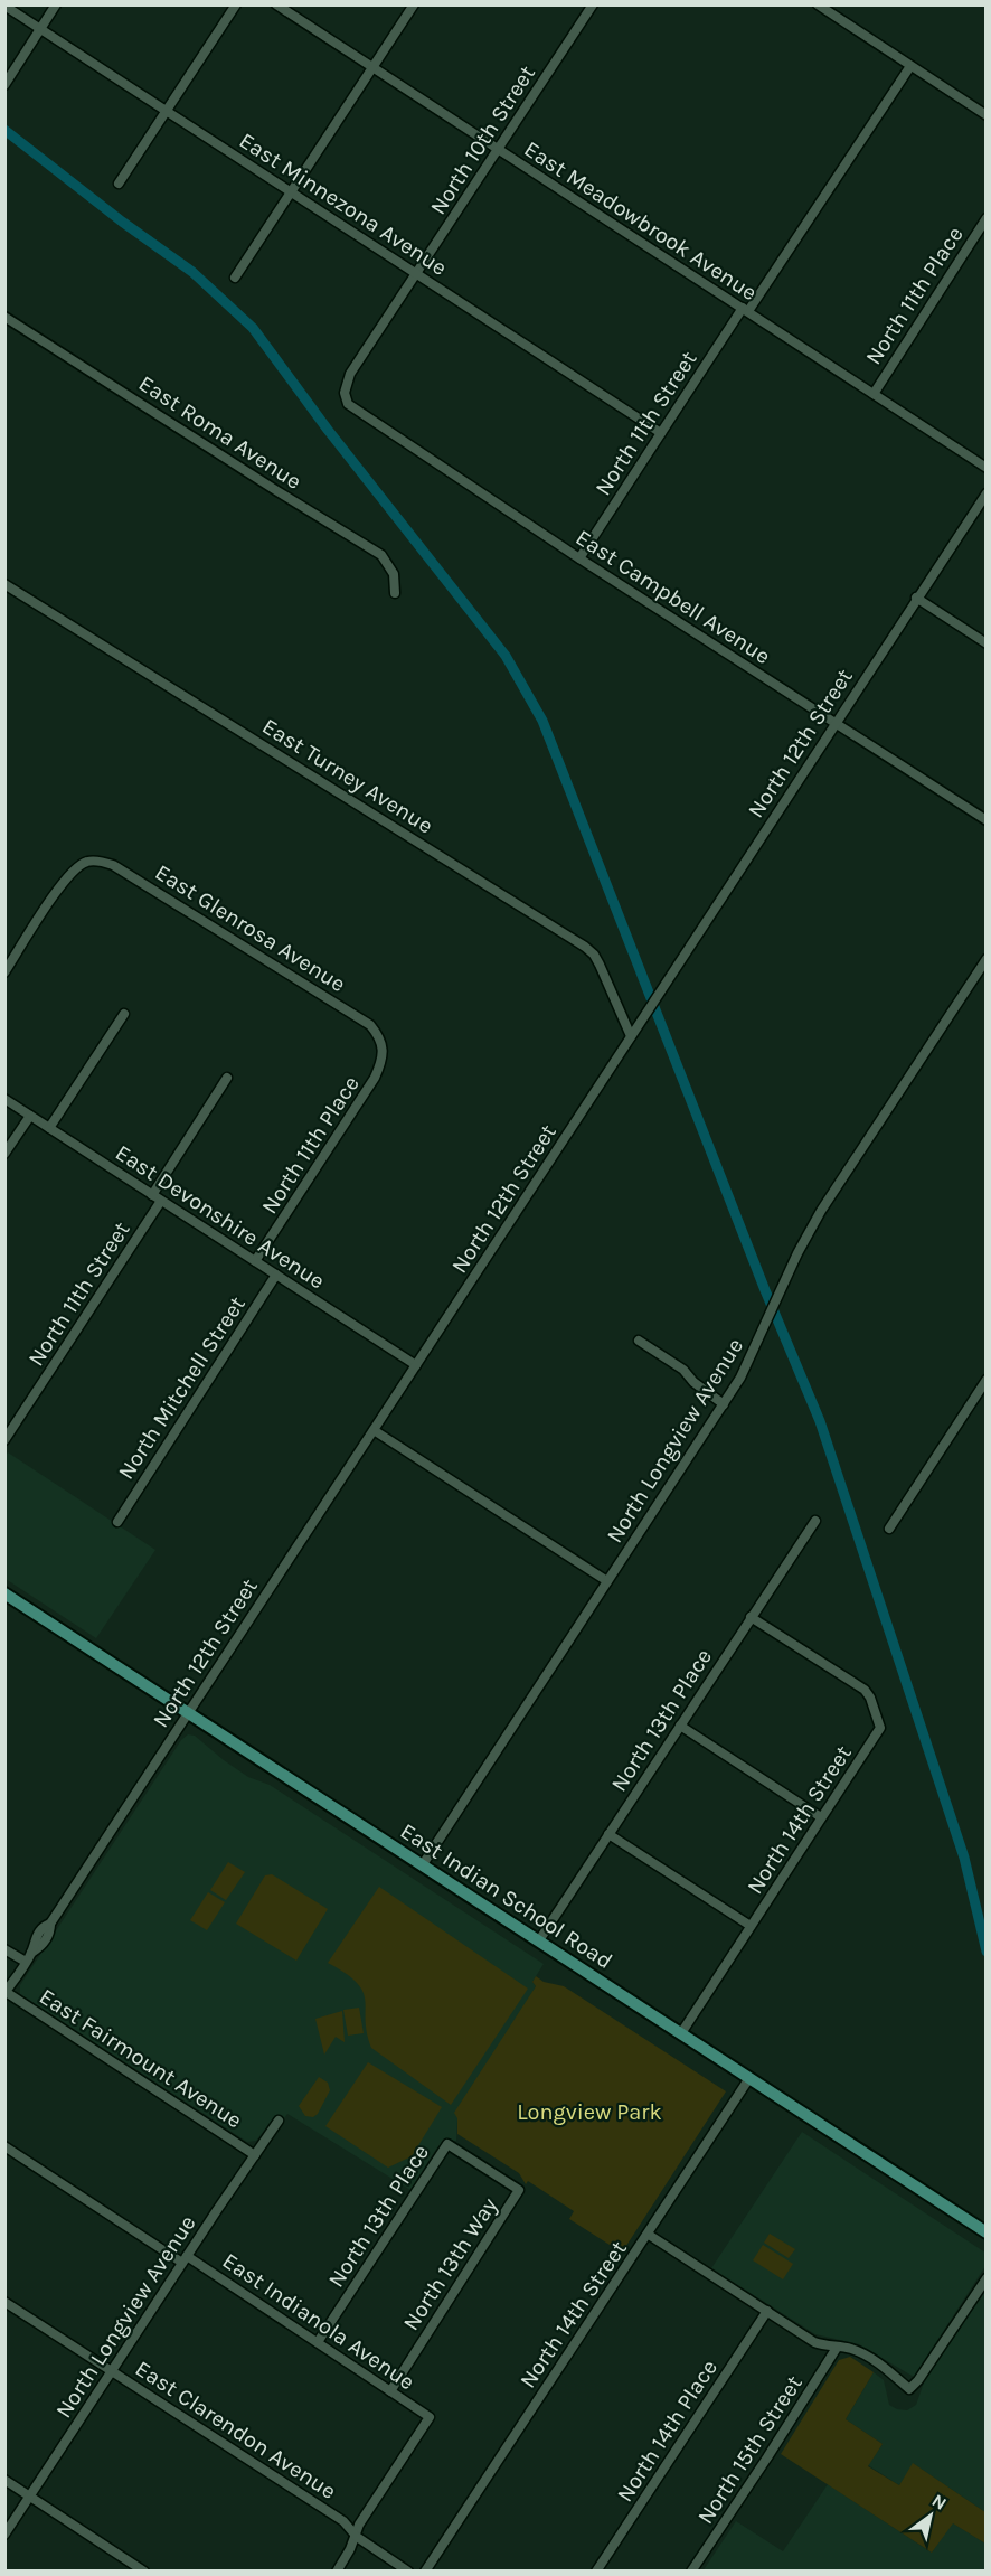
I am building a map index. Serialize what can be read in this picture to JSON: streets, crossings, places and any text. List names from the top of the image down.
{
  "streets": {
    "main road": ["East Indian School Road"],
    "street": [
      "North 10th Street",
      "East Minnezona Avenue",
      "East Meadowbrook Avenue",
      "North 11th Place",
      "North 11th Street",
      "East Roma Avenue",
      "East Campbell Avenue",
      "North 12th Street",
      "East Turney Avenue",
      "East Glenrosa Avenue",
      "East Devonshire Avenue",
      "North Mitchell Street",
      "North Longview Avenue",
      "North 13th Place",
      "North 14th Street",
      "East Fairmount Avenue",
      "North 13th Way",
      "East Indianola Avenue",
      "East Clarendon Avenue",
      "North 14th Place",
      "North 15th Street"
    ]
  },
  "crossings": [
    ["North 10th Street", "East Minnezona Avenue"],
    ["North 10th Street", "East Meadowbrook Avenue"],
    ["North 10th Street", "East Campbell Avenue"],
    ["East Minnezona Avenue", "North 11th Street"],
    ["East Meadowbrook Avenue", "North 11th Place"],
    ["East Meadowbrook Avenue", "North 11th Street"],
    ["North 11th Place", "East Glenrosa Avenue"],
    ["North 11th Place", "East Devonshire Avenue"],
    ["North 11th Street", "East Campbell Avenue"],
    ["North 11th Street", "East Devonshire Avenue"],
    ["East Campbell Avenue", "North 12th Street"],
    ["North 12th Street", "East Turney Avenue"],
    ["North 12th Street", "East Devonshire Avenue"],
    ["North 12th Street", "East Indian School Road"],
    ["North 12th Street", "East Fairmount Avenue"],
    ["East Devonshire Avenue", "North Mitchell Street"],
    ["North Longview Avenue", "East Indian School Road"],
    ["North Longview Avenue", "East Fairmount Avenue"],
    ["North Longview Avenue", "East Indianola Avenue"],
    ["North Longview Avenue", "East Clarendon Avenue"],
    ["North 13th Place", "North 14th Street"],
    ["North 13th Place", "East Indian School Road"],
    ["North 13th Place", "North 13th Way"],
    ["North 13th Place", "East Indianola Avenue"],
    ["North 14th Street", "East Indian School Road"],
    ["North 13th Way", "East Indianola Avenue"],
    ["East Indianola Avenue", "East Clarendon Avenue"]
  ],
  "parks": ["Longview Park"],
  "north": "top right"
}
